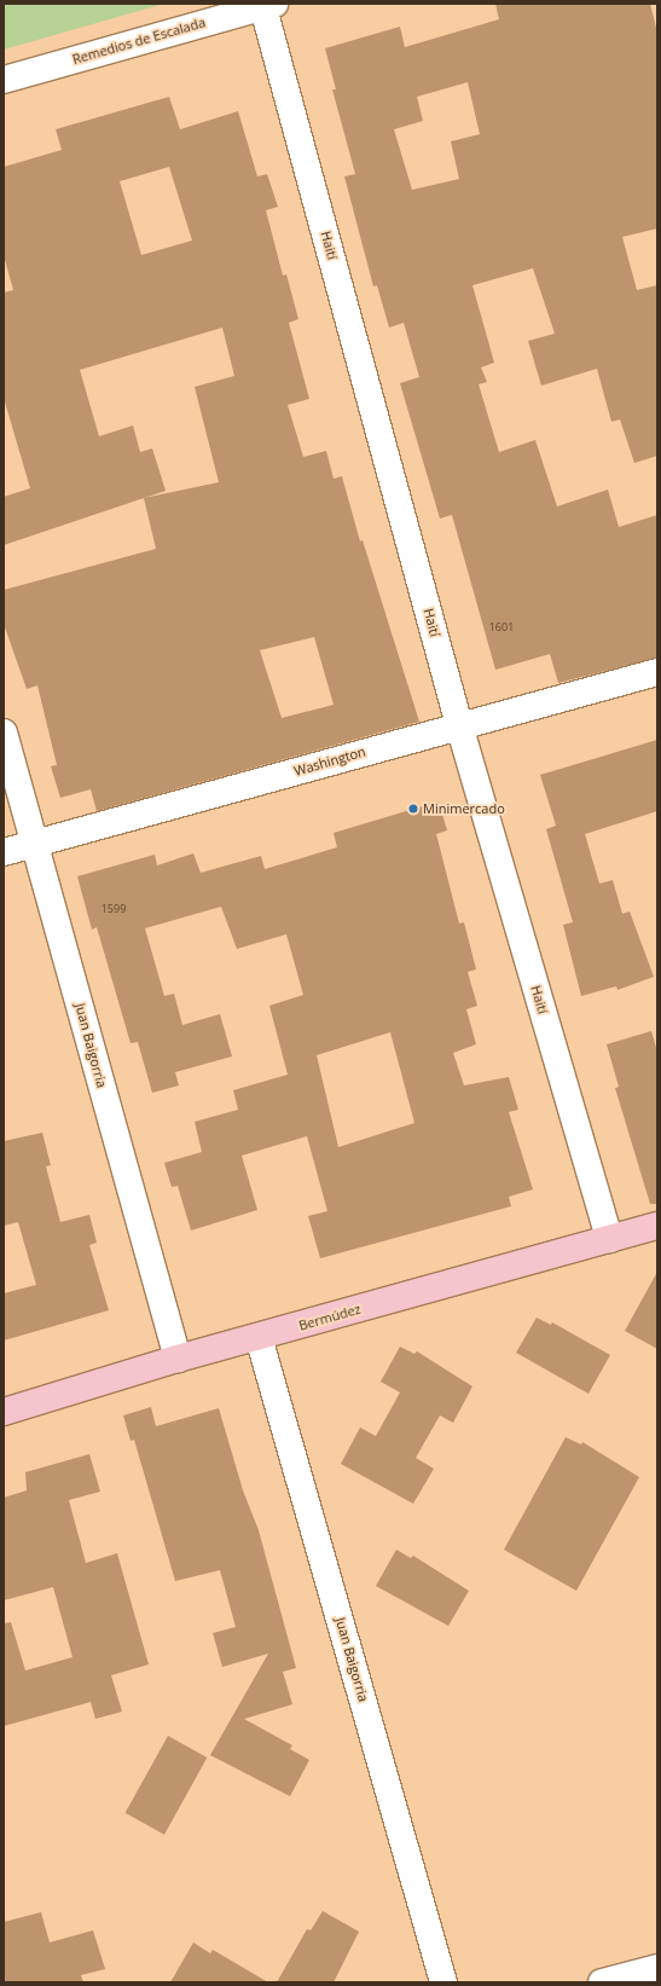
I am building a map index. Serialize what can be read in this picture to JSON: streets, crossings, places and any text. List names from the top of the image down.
{
  "streets": {
    "main road": ["Bermúdez"],
    "street": [
      "Remedios de Escalada",
      "Haití",
      "Washington",
      "Juan Baigorria"
    ]
  },
  "crossings": [
    ["Remedios de Escalada", "Haití"],
    ["Haití", "Washington"],
    ["Haití", "Bermúdez"],
    ["Washington", "Juan Baigorria"],
    ["Juan Baigorria", "Bermúdez"]
  ],
  "places": ["Minimercado"],
  "house_numbers": ["1601", "1599"]
}
